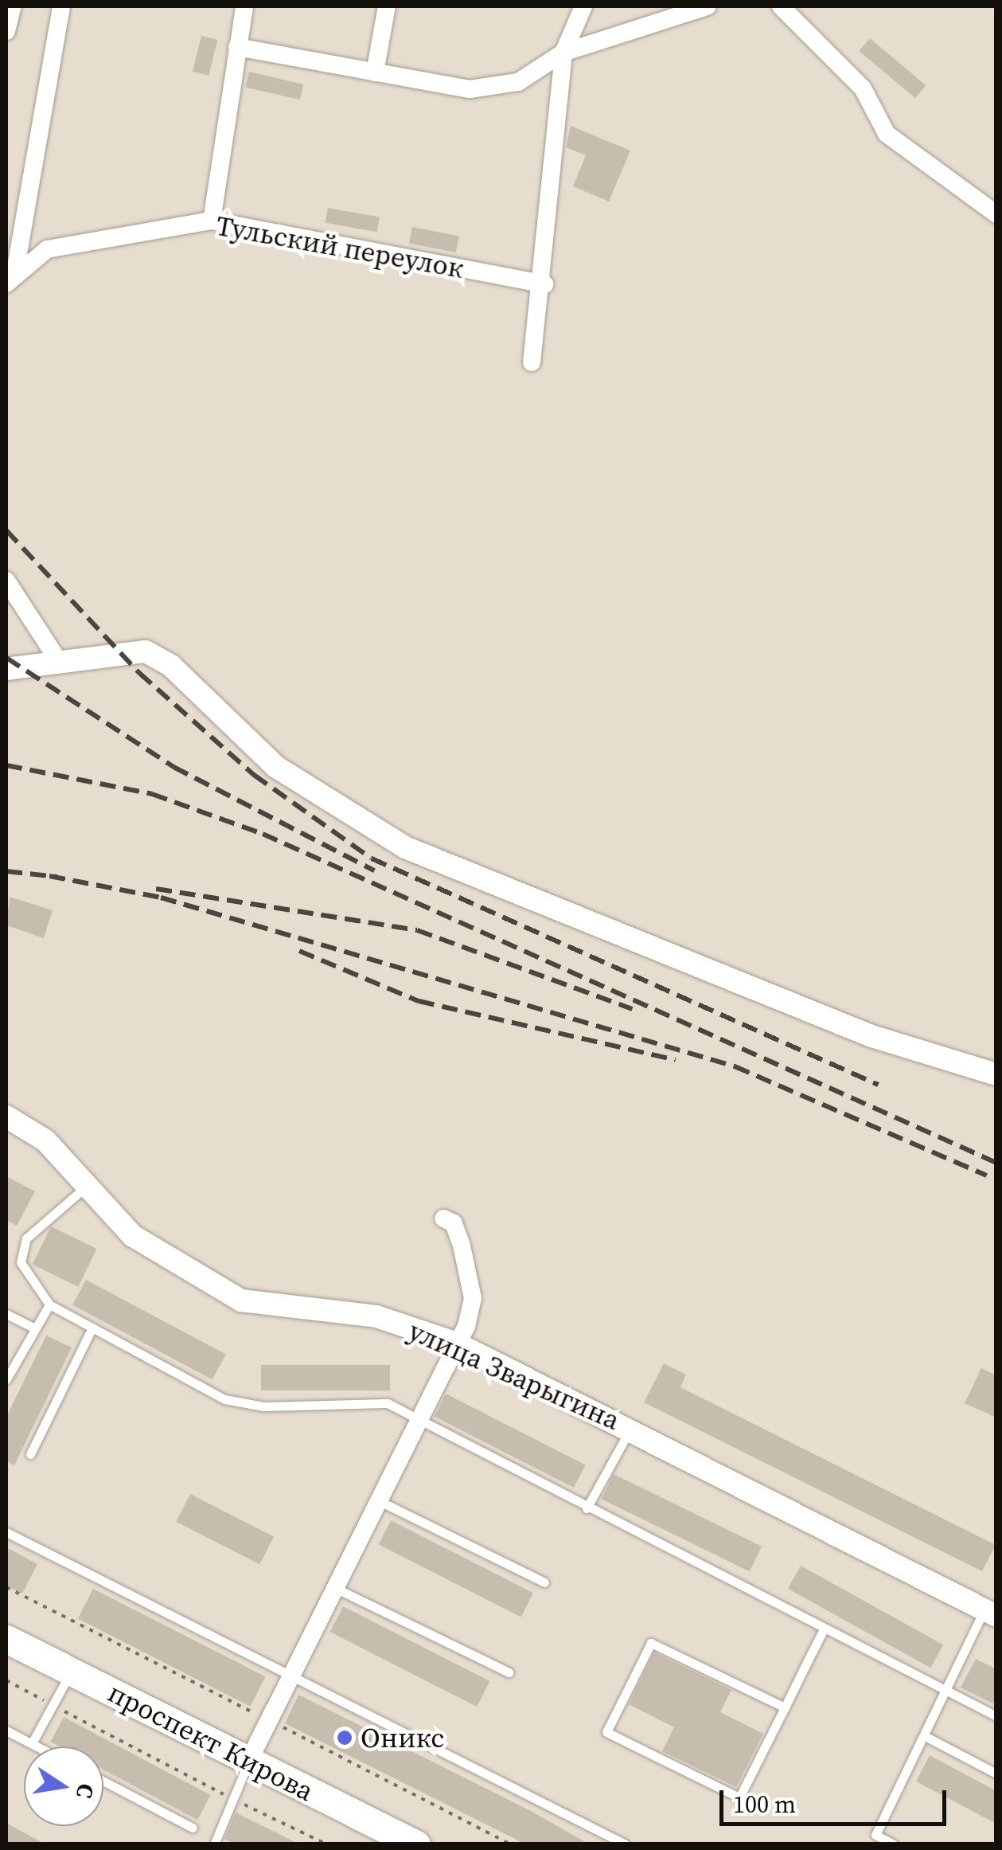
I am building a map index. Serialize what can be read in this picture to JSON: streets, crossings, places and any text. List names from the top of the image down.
{
  "streets": {
    "main road": ["проспект Кирова"],
    "street": ["Тульский переулок", "улица Зварыгина"]
  },
  "places": ["Оникс"],
  "scale_bar": "100 m",
  "north": "right"
}
